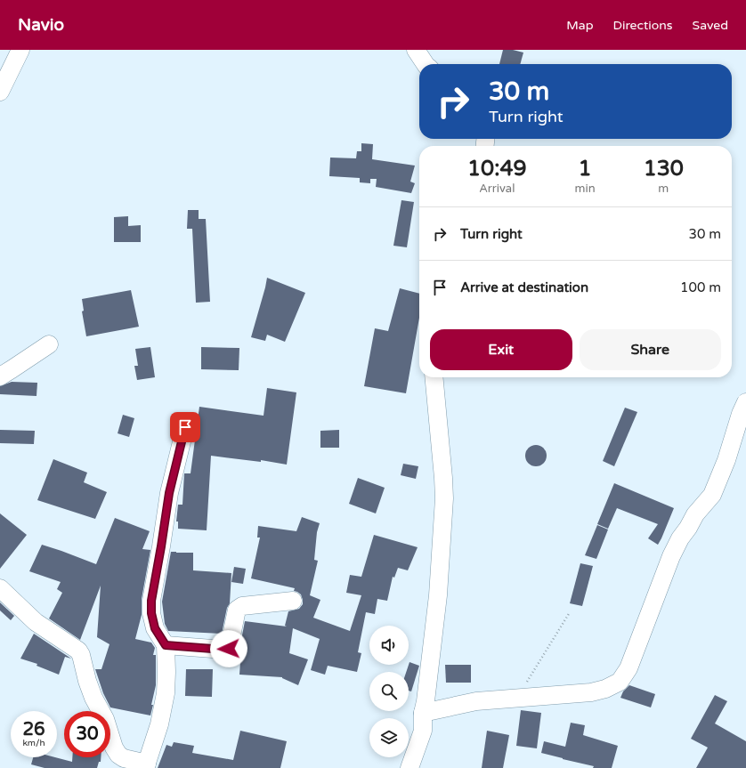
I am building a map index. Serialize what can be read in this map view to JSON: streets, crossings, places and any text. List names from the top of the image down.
{
  "page": {
    "header": "Navio",
    "nav": ["Map", "Directions", "Saved"],
    "turn": ["30 m", "Turn right"],
    "eta": [
      "10:49",
      "Arrival",
      "1",
      "min",
      "130",
      "m"
    ],
    "list": [
      {
        "name": "Turn right",
        "value": "30 m"
      },
      {
        "name": "Arrive at destination",
        "value": "100 m"
      }
    ],
    "buttons": ["Exit", "Share"],
    "speed": "26 km/h",
    "limit": "30"
  }
}
